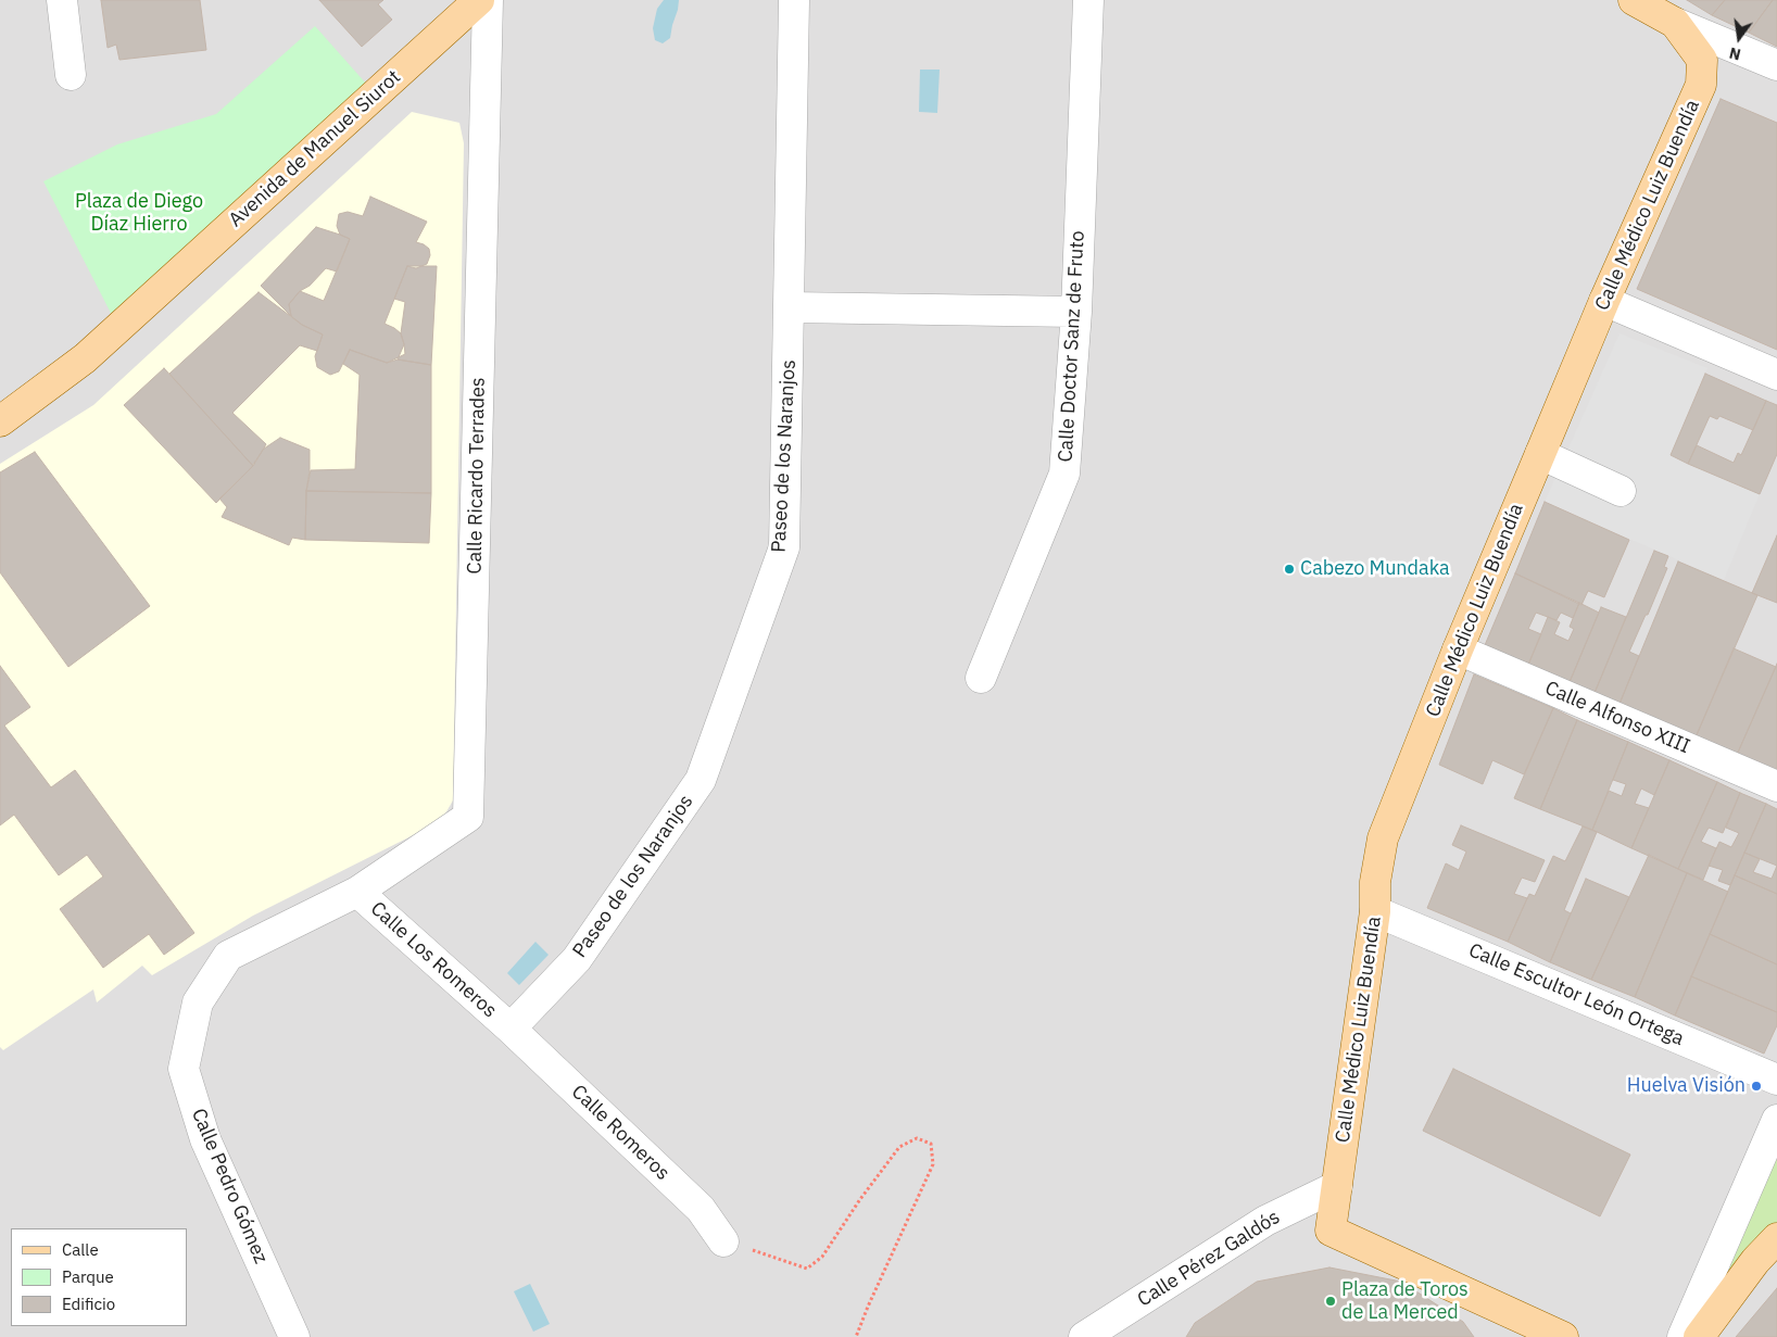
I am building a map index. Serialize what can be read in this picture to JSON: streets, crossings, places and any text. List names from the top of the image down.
{
  "streets": {
    "main road": ["Avenida de Manuel Siurot", "Calle Médico Luiz Buendía"],
    "street": [
      "Calle Doctor Sanz de Fruto",
      "Paseo de los Naranjos",
      "Calle Ricardo Terrades",
      "Calle Alfonso XIII",
      "Calle Los Romeros",
      "Calle Escultor León Ortega",
      "Calle Romeros",
      "Calle Pedro Gómez",
      "Calle Pérez Galdós"
    ]
  },
  "crossings": [
    ["Calle Médico Luiz Buendía", "Calle Alfonso XIII"],
    ["Calle Médico Luiz Buendía", "Calle Escultor León Ortega"],
    ["Calle Médico Luiz Buendía", "Calle Pérez Galdós"],
    ["Paseo de los Naranjos", "Calle Los Romeros"],
    ["Paseo de los Naranjos", "Calle Romeros"],
    ["Calle Ricardo Terrades", "Calle Los Romeros"],
    ["Calle Ricardo Terrades", "Calle Pedro Gómez"],
    ["Calle Los Romeros", "Calle Romeros"],
    ["Calle Los Romeros", "Calle Pedro Gómez"]
  ],
  "parks": ["Plaza de Diego Díaz Hierro"],
  "places": ["Cabezo Mundaka", "Huelva Visión", "Plaza de Toros de La Merced"],
  "legend": ["Calle", "Parque", "Edificio"],
  "north": "bottom"
}
